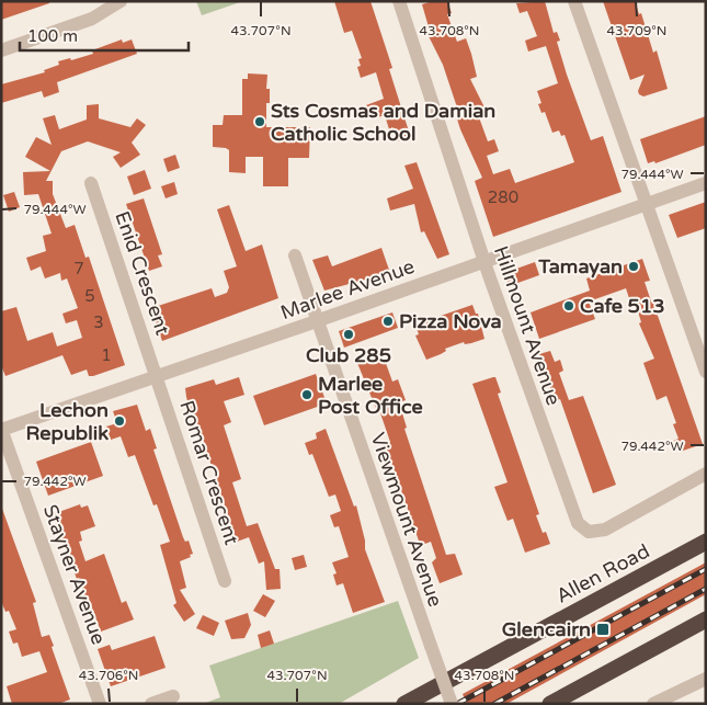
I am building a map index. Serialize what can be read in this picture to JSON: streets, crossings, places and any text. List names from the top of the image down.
{
  "streets": {
    "highway": ["Allen Road"],
    "street": [
      "Enid Crescent",
      "Marlee Avenue",
      "Hillmount Avenue",
      "Romar Crescent",
      "Viewmount Avenue",
      "Stayner Avenue"
    ]
  },
  "crossings": [
    ["Enid Crescent", "Marlee Avenue"],
    ["Enid Crescent", "Romar Crescent"],
    ["Marlee Avenue", "Hillmount Avenue"],
    ["Marlee Avenue", "Romar Crescent"],
    ["Marlee Avenue", "Viewmount Avenue"],
    ["Marlee Avenue", "Stayner Avenue"]
  ],
  "places": {
    "other": [
      "Sts Cosmas and Damian Catholic School",
      "Tamayan",
      "Cafe 513",
      "Pizza Nova",
      "Club 285",
      "Marlee Post Office",
      "Lechon Republik"
    ],
    "transit": ["Glencairn"]
  },
  "house_numbers": [
    "280",
    "7",
    "5",
    "3",
    "1"
  ],
  "scale_bar": "100 m",
  "coordinates": [
    "43.707°N",
    "43.708°N",
    "43.709°N",
    "79.444°W",
    "79.442°W",
    "43.706°N"
  ]
}
